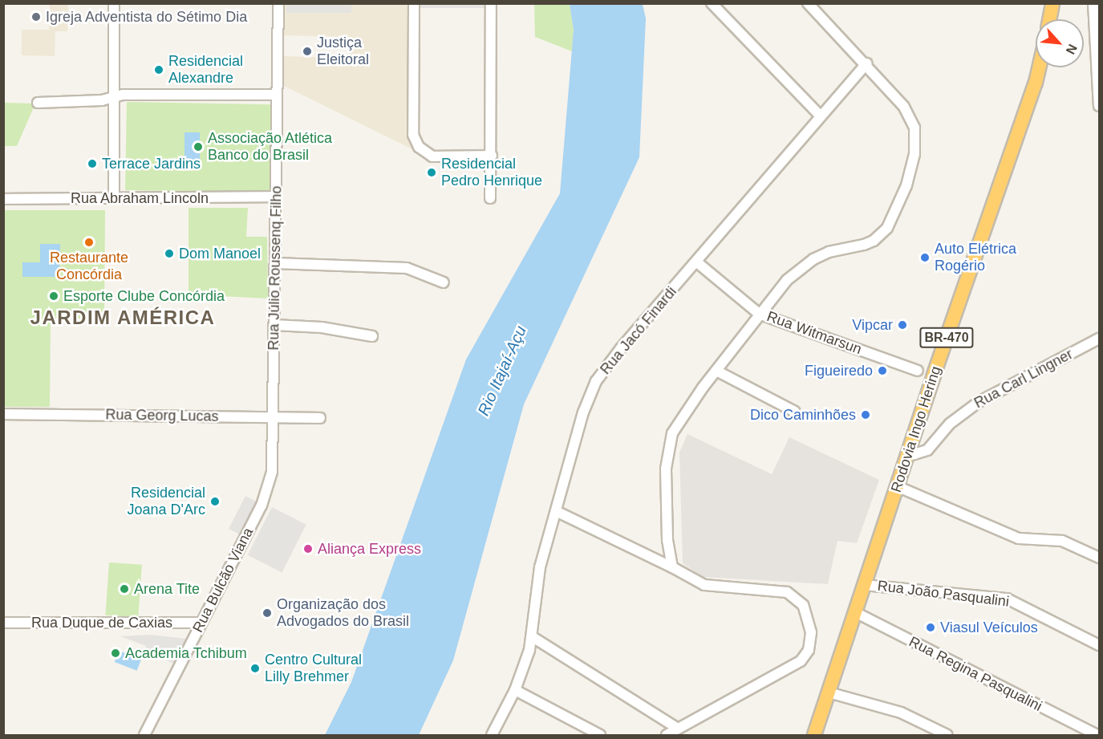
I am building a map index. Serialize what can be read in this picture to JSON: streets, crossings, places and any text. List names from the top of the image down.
{
  "streets": {
    "highway": ["BR-470", "Rodovia Ingo Hering"],
    "street": [
      "Rua Abraham Lincoln",
      "Rua Júlio Roussenq Filho",
      "Rua Jacó Finardi",
      "Rua Witmarsun",
      "Rua Carl Lingner",
      "Rua Georg Lucas",
      "Rua Bulcão Viana",
      "Rua João Pasqualini",
      "Rua Duque de Caxias",
      "Rua Regina Pasqualini"
    ]
  },
  "crossings": [
    ["Rua Abraham Lincoln", "Rua Júlio Roussenq Filho"],
    ["Rua Júlio Roussenq Filho", "Rua Georg Lucas"],
    ["Rua Júlio Roussenq Filho", "Rua Bulcão Viana"],
    ["Rua Jacó Finardi", "Rua Witmarsun"],
    ["Rua Carl Lingner", "Rodovia Ingo Hering"],
    ["Rua Georg Lucas", "Rua Bulcão Viana"],
    ["Rodovia Ingo Hering", "Rua João Pasqualini"],
    ["Rodovia Ingo Hering", "Rua Regina Pasqualini"],
    ["Rua Bulcão Viana", "Rua Duque de Caxias"]
  ],
  "districts": ["JARDIM AMÉRICA"],
  "water": ["Rio Itajaí-Açu"],
  "places": [
    "Igreja Adventista do Sétimo Dia",
    "Justiça Eleitoral",
    "Residencial Alexandre",
    "Associação Atlética Banco do Brasil",
    "Terrace Jardins",
    "Residencial Pedro Henrique",
    "Restaurante Concórdia",
    "Dom Manoel",
    "Auto Elétrica Rogério",
    "Esporte Clube Concórdia",
    "Vipcar",
    "Figueiredo",
    "Dico Caminhões",
    "Residencial Joana D'Arc",
    "Aliança Express",
    "Arena Tite",
    "Organização dos Advogados do Brasil",
    "Viasul Veículos",
    "Academia Tchibum",
    "Centro Cultural Lilly Brehmer"
  ],
  "north": "bottom right"
}
